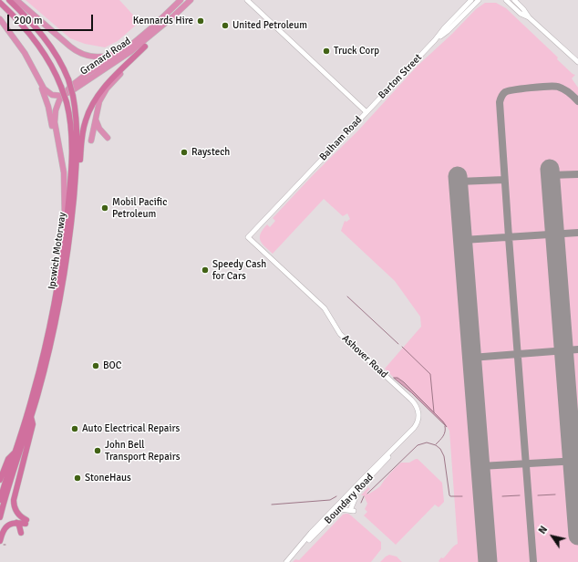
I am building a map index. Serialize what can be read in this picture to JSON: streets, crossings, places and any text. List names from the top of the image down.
{
  "streets": {
    "highway": ["Granard Road", "Ipswich Motorway"],
    "main road": [
      "Barton Street",
      "Balham Road",
      "Ashover Road",
      "Boundary Road"
    ]
  },
  "crossings": [
    ["Granard Road", "Ipswich Motorway"],
    ["Barton Street", "Balham Road"],
    ["Balham Road", "Ashover Road"],
    ["Ashover Road", "Boundary Road"]
  ],
  "places": [
    "Kennards Hire",
    "United Petroleum",
    "Truck Corp",
    "Raystech",
    "Mobil Pacific Petroleum",
    "Speedy Cash for Cars",
    "BOC",
    "Auto Electrical Repairs",
    "John Bell Transport Repairs",
    "StoneHaus"
  ],
  "scale_bar": "200 m",
  "north": "top left"
}
